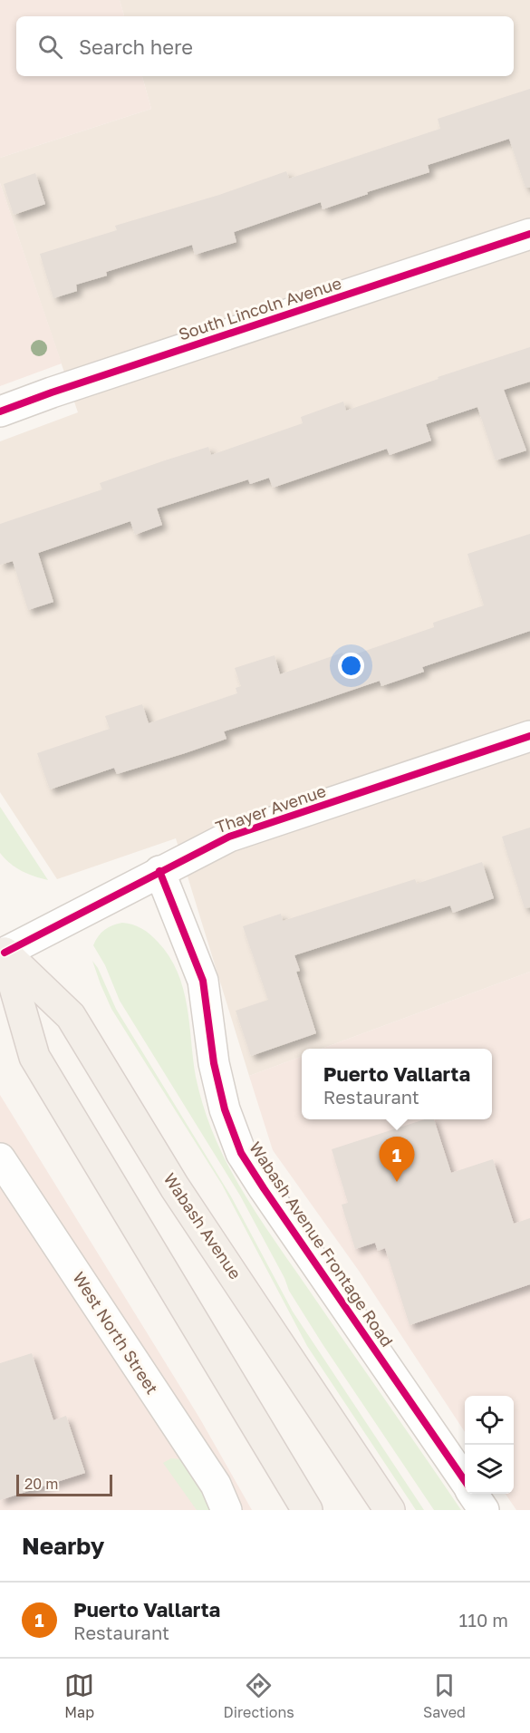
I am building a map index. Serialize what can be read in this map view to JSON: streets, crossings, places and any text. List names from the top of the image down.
{
  "streets": {
    "main road": ["Wabash Avenue"],
    "street": [
      "South Lincoln Avenue",
      "Thayer Avenue",
      "Wabash Avenue Frontage Road",
      "West North Street"
    ]
  },
  "crossings": [
    ["Thayer Avenue", "Wabash Avenue"],
    ["Thayer Avenue", "Wabash Avenue Frontage Road"]
  ],
  "scale_bar": "20 m",
  "page": {
    "search": "Search here",
    "popup": ["Puerto Vallarta", "Restaurant"],
    "pins": "1",
    "scale": "20 m",
    "heading": "Nearby",
    "list": [
      {
        "mark": "1",
        "name": "Puerto Vallarta",
        "note": "Restaurant",
        "value": "110 m"
      }
    ],
    "nav": ["Map", "Directions", "Saved"]
  }
}
